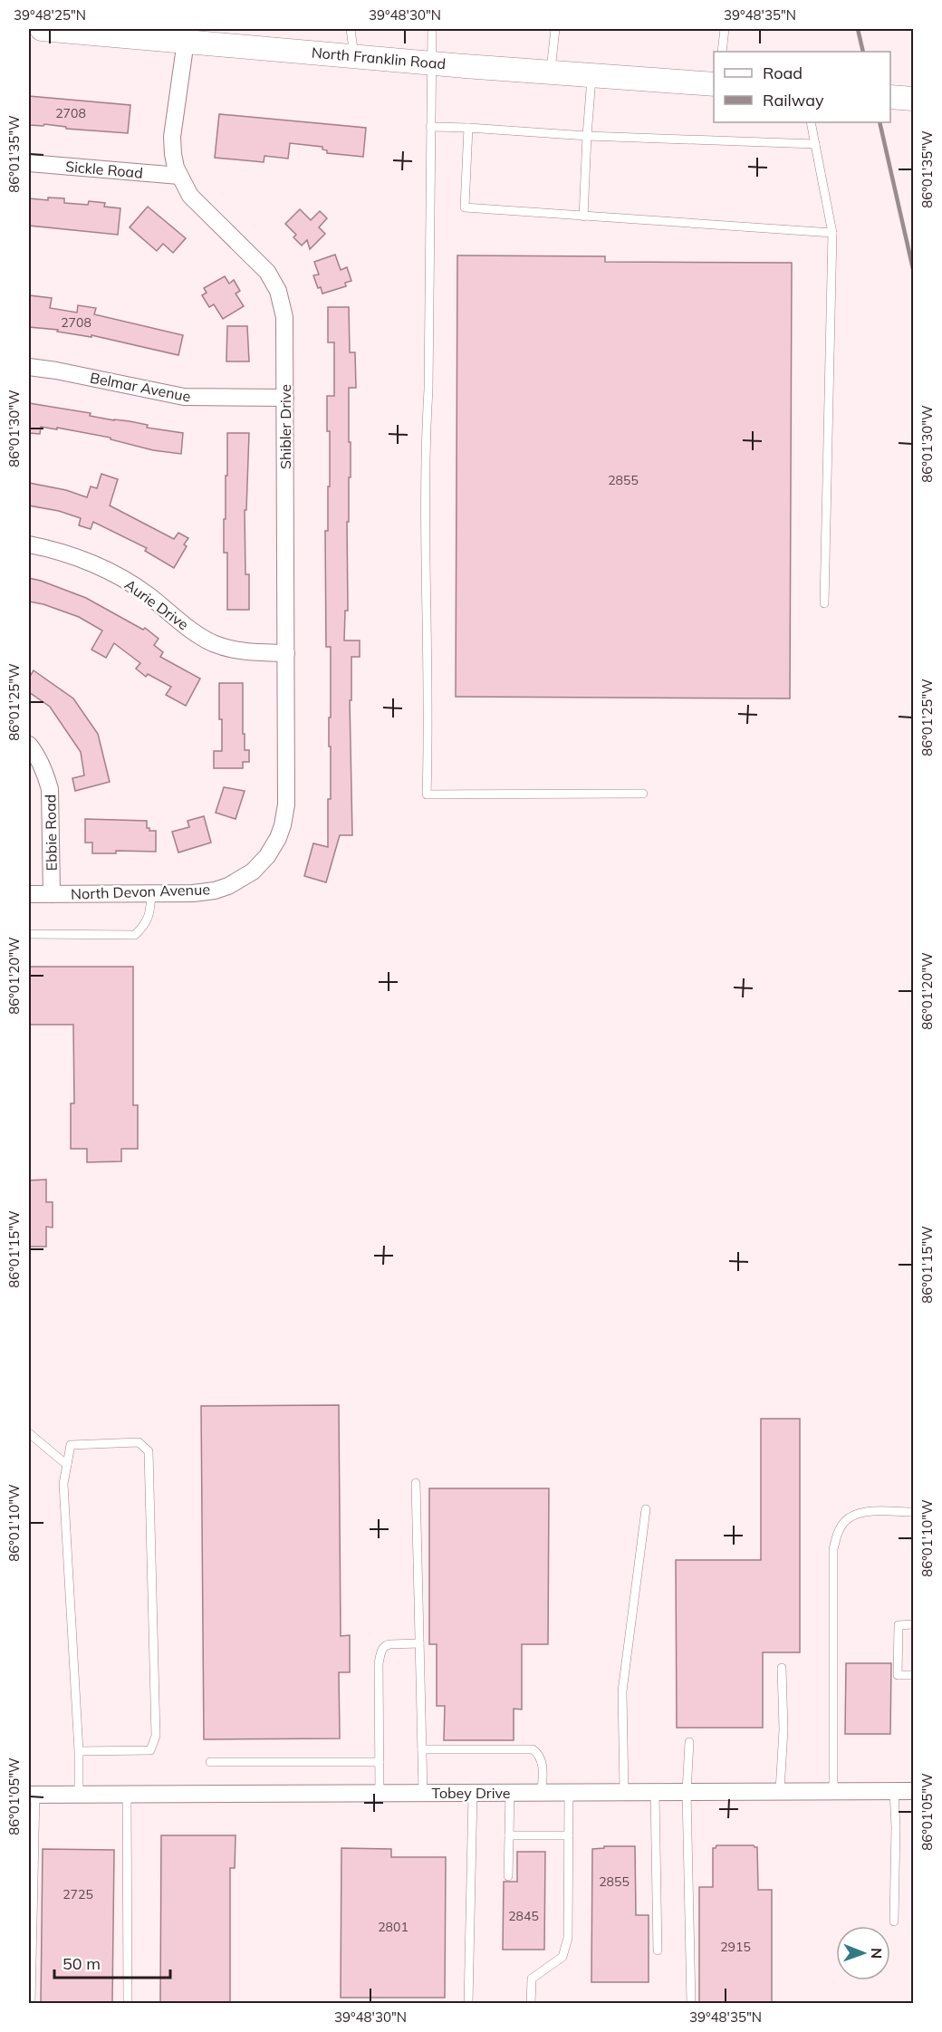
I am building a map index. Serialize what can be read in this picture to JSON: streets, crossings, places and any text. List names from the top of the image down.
{
  "streets": {
    "main road": ["North Franklin Road"],
    "street": [
      "Sickle Road",
      "Belmar Avenue",
      "Shibler Drive",
      "Aurie Drive",
      "Ebbie Road",
      "North Devon Avenue",
      "Tobey Drive"
    ]
  },
  "crossings": [
    ["North Franklin Road", "Shibler Drive"],
    ["Sickle Road", "Shibler Drive"],
    ["Belmar Avenue", "Shibler Drive"],
    ["Shibler Drive", "Aurie Drive"],
    ["Shibler Drive", "North Devon Avenue"],
    ["Ebbie Road", "North Devon Avenue"]
  ],
  "house_numbers": [
    "2708",
    "2708",
    "2855",
    "2855",
    "2725",
    "2845",
    "2801",
    "2915"
  ],
  "legend": ["Road", "Railway"],
  "scale_bar": "50 m",
  "north": "right",
  "coordinates": [
    "39°48'25\"N",
    "39°48'30\"N",
    "39°48'35\"N",
    "86°01'35\"W",
    "86°01'30\"W",
    "86°01'25\"W",
    "86°01'20\"W",
    "86°01'15\"W",
    "86°01'10\"W",
    "86°01'05\"W"
  ]
}
